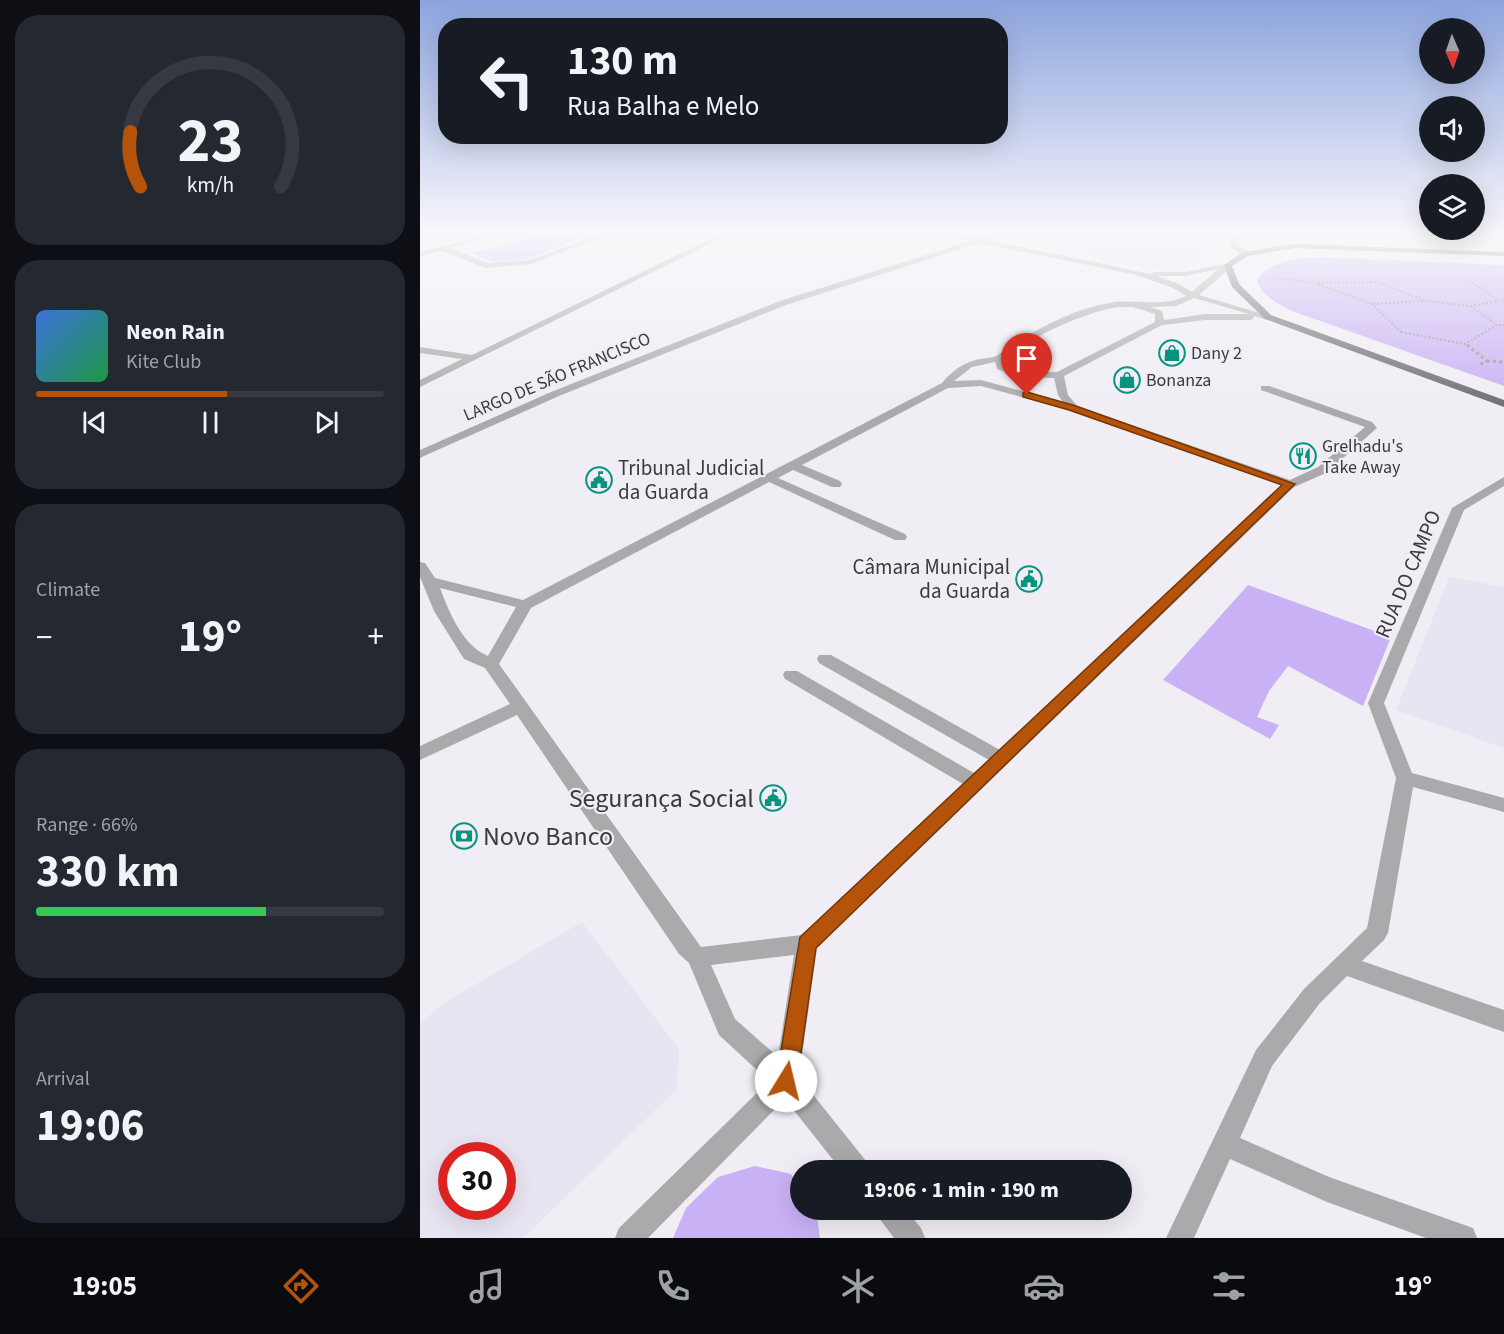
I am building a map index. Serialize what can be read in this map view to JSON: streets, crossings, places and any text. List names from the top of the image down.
{
  "streets": {
    "street": ["LARGO DE SÃO FRANCISCO", "RUA DO CAMPO"]
  },
  "places": {
    "shop": ["Dany 2", "Bonanza"],
    "restaurant": ["Grelhadu's Take Away"],
    "public building": ["Tribunal Judicial da Guarda", "Câmara Municipal da Guarda", "Segurança Social"],
    "bank": ["Novo Banco"]
  },
  "north": "bottom",
  "page": {
    "turn": ["130 m", "Rua Balha e Melo"],
    "song": ["Neon Rain", "Kite Club"],
    "tile": [
      "Climate",
      ["Range · 66%", "330 km"],
      ["Arrival", "19:06"]
    ],
    "heat": ["−", "19°", "+"],
    "limit": "30",
    "trip": "19:06 · 1 min · 190 m",
    "tabs": ["19:05", "19°"],
    "gauge": ["23", "km/h"]
  }
}
